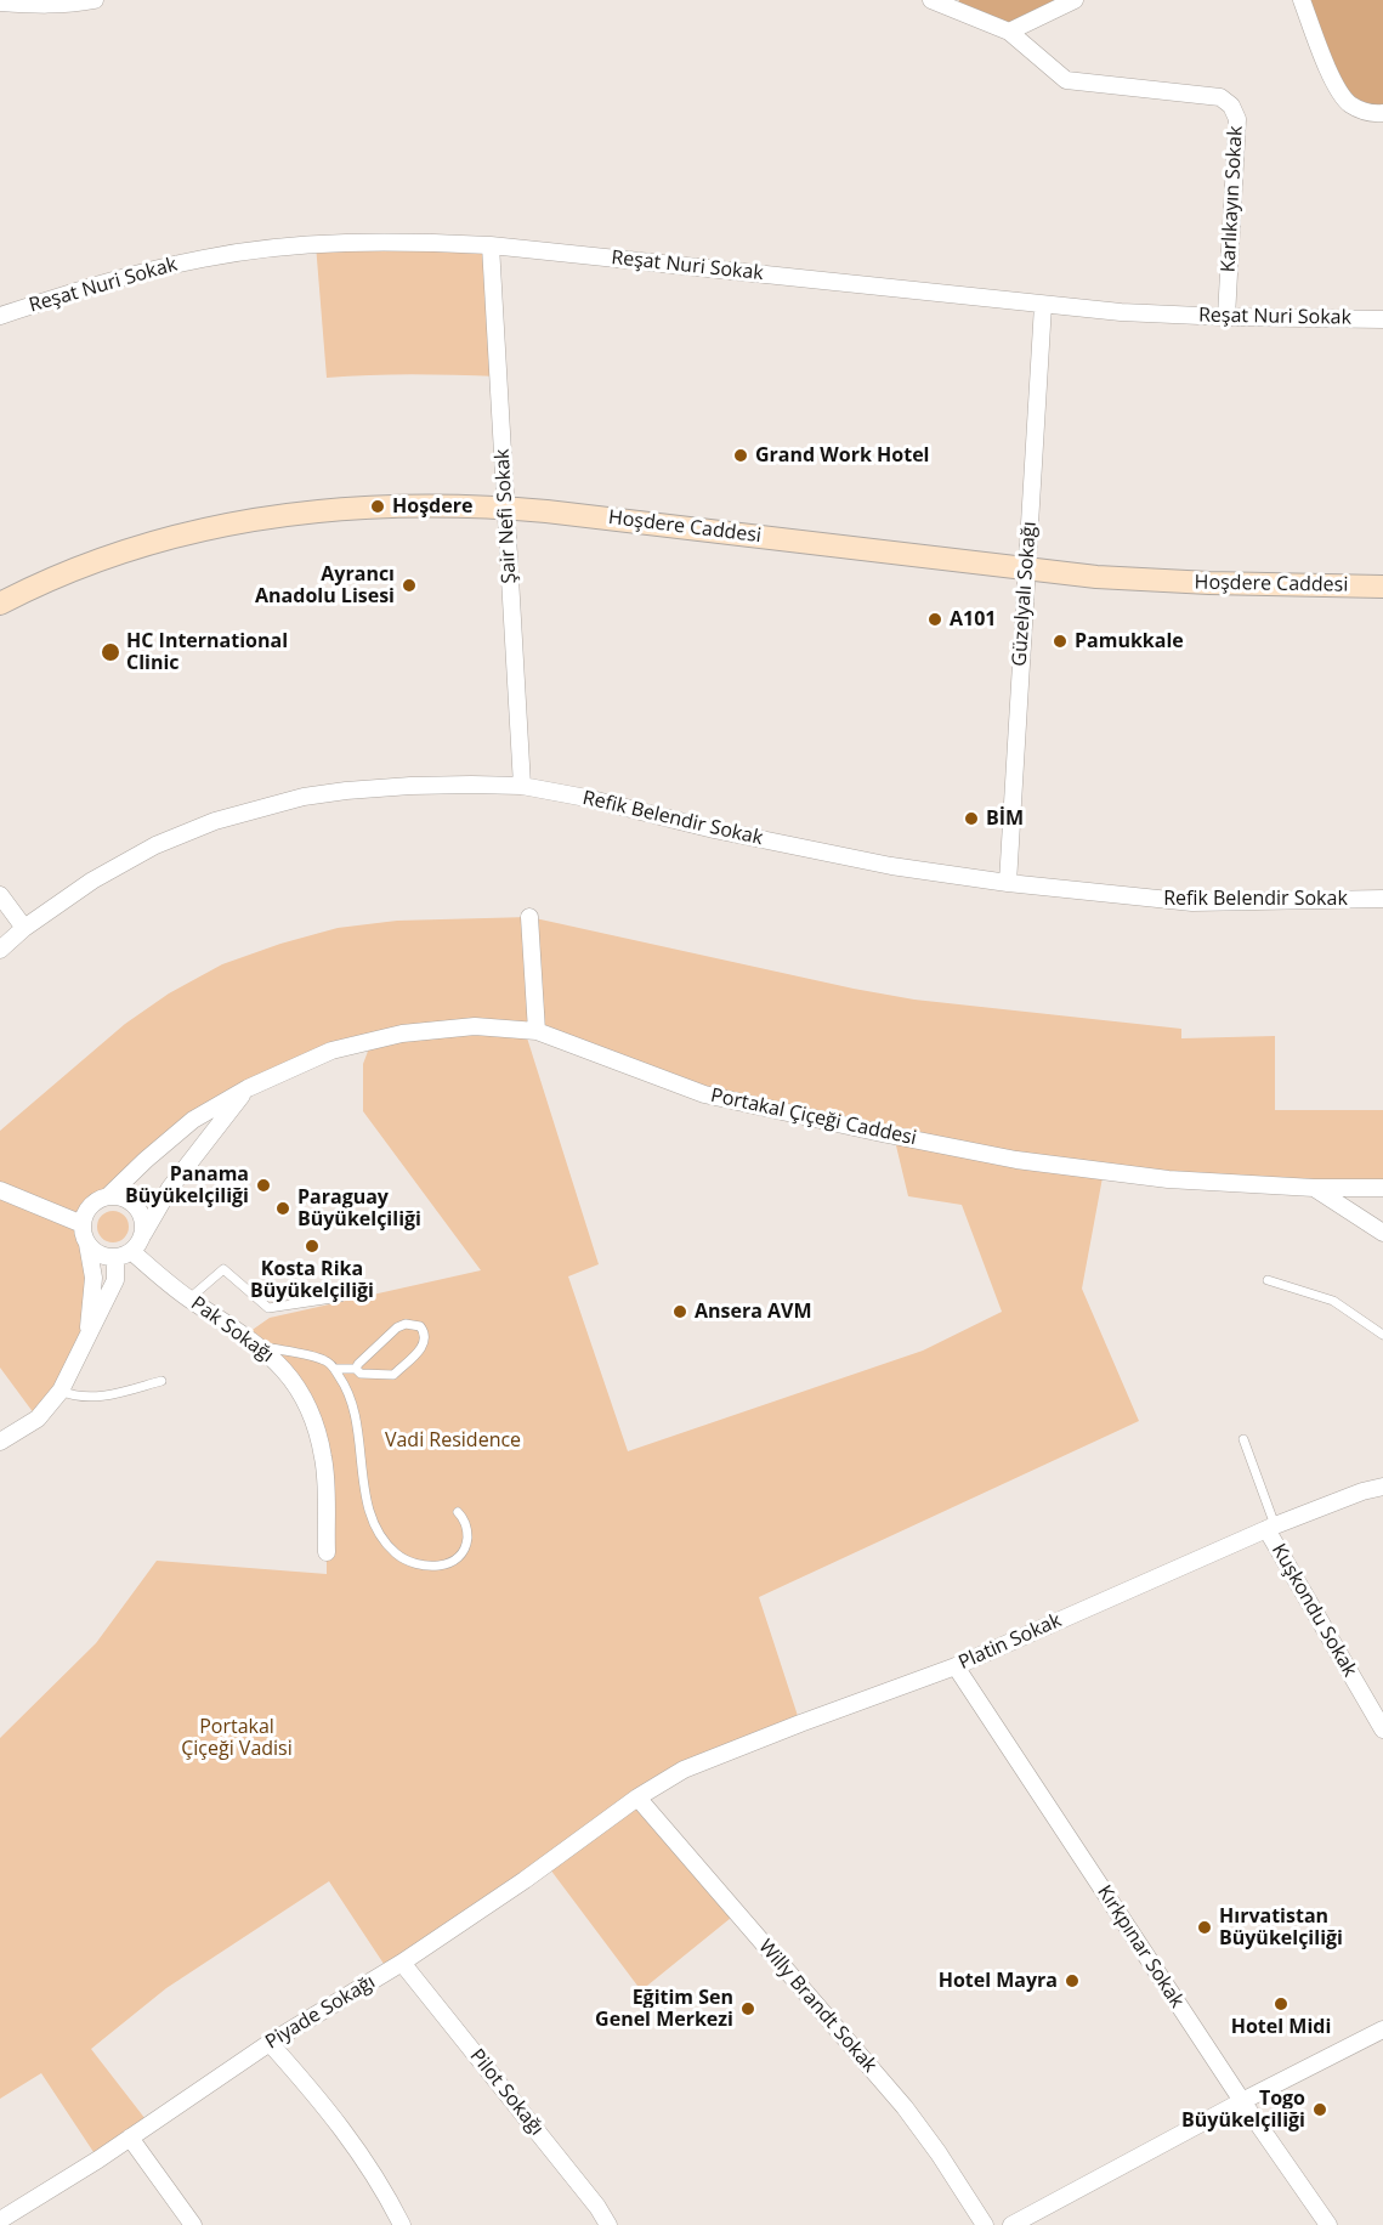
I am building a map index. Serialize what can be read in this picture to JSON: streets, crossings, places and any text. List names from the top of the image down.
{
  "streets": {
    "main road": ["Hoşdere Caddesi"],
    "street": [
      "Karlıkayın Sokak",
      "Reşat Nuri Sokak",
      "Şair Nefi Sokak",
      "Güzelyalı Sokağı",
      "Refik Belendir Sokak",
      "Portakal Çiçeği Caddesi",
      "Pak Sokağı",
      "Kuşkondu Sokak",
      "Platin Sokak",
      "Kırkpınar Sokak",
      "Willy Brandt Sokak",
      "Piyade Sokağı",
      "Pilot Sokağı"
    ]
  },
  "crossings": [
    ["Karlıkayın Sokak", "Reşat Nuri Sokak"],
    ["Reşat Nuri Sokak", "Şair Nefi Sokak"],
    ["Reşat Nuri Sokak", "Güzelyalı Sokağı"],
    ["Şair Nefi Sokak", "Hoşdere Caddesi"],
    ["Şair Nefi Sokak", "Refik Belendir Sokak"],
    ["Hoşdere Caddesi", "Güzelyalı Sokağı"],
    ["Güzelyalı Sokağı", "Refik Belendir Sokak"],
    ["Portakal Çiçeği Caddesi", "Pak Sokağı"],
    ["Kuşkondu Sokak", "Platin Sokak"],
    ["Platin Sokak", "Kırkpınar Sokak"],
    ["Platin Sokak", "Willy Brandt Sokak"],
    ["Platin Sokak", "Piyade Sokağı"],
    ["Willy Brandt Sokak", "Piyade Sokağı"],
    ["Piyade Sokağı", "Pilot Sokağı"]
  ],
  "parks": ["Vadi Residence", "Portakal Çiçeği Vadisi"],
  "places": [
    "Grand Work Hotel",
    "Hoşdere",
    "Ayrancı Anadolu Lisesi",
    "A101",
    "Pamukkale",
    "HC International Clinic",
    "BİM",
    "Panama Büyükelçiliği",
    "Paraguay Büyükelçiliği",
    "Kosta Rika Büyükelçiliği",
    "Ansera AVM",
    "Hırvatistan Büyükelçiliği",
    "Hotel Mayra",
    "Hotel Midi",
    "Eğitim Sen Genel Merkezi",
    "Togo Büyükelçiliği"
  ]
}
